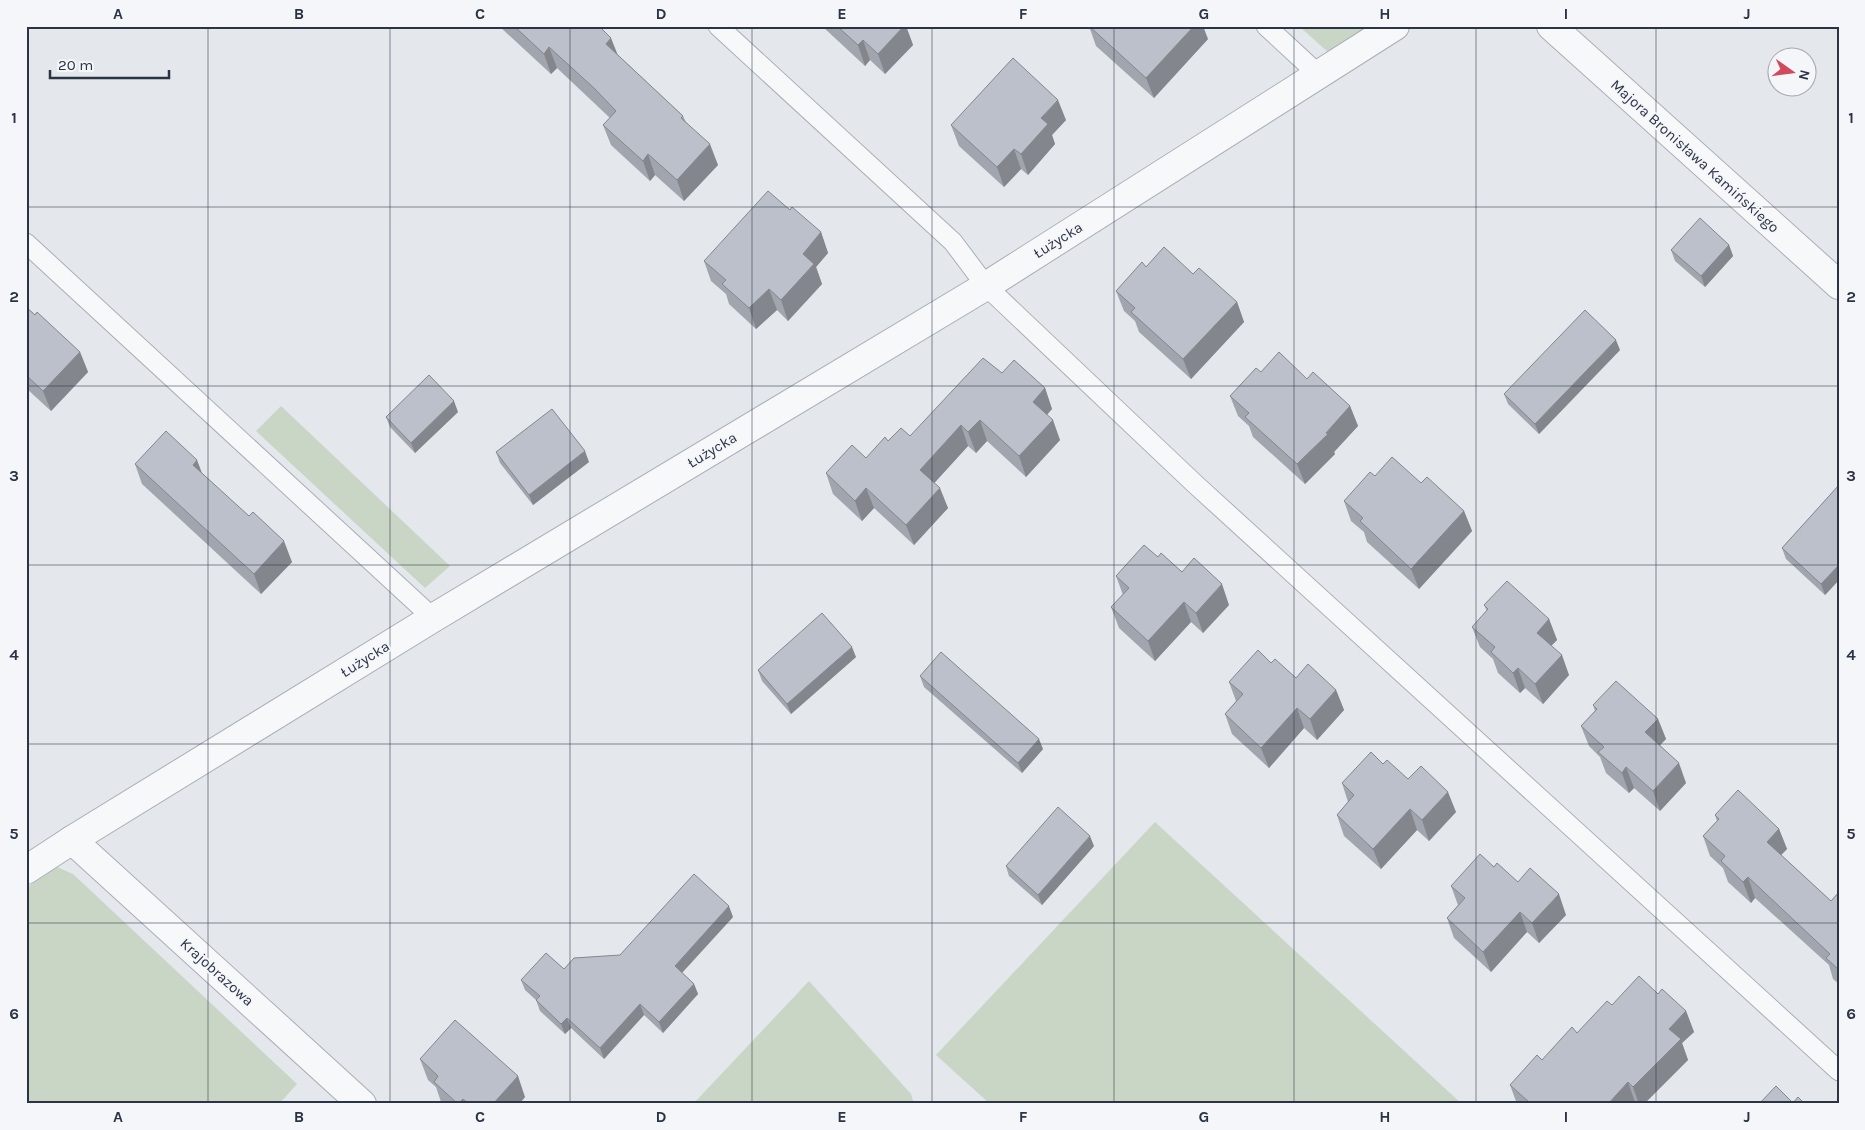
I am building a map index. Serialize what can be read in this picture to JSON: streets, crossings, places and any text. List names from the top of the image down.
{
  "streets": {
    "street": ["Majora Bronisława Kamińskiego", "Łużycka", "Krajobrazowa"]
  },
  "crossings": [
    ["Łużycka", "Krajobrazowa"]
  ],
  "scale_bar": "20 m",
  "north": "right",
  "grid": {
    "columns": [
      "A",
      "B",
      "C",
      "D",
      "E",
      "F",
      "G",
      "H",
      "I",
      "J"
    ],
    "rows": [
      "1",
      "2",
      "3",
      "4",
      "5",
      "6"
    ]
  }
}
